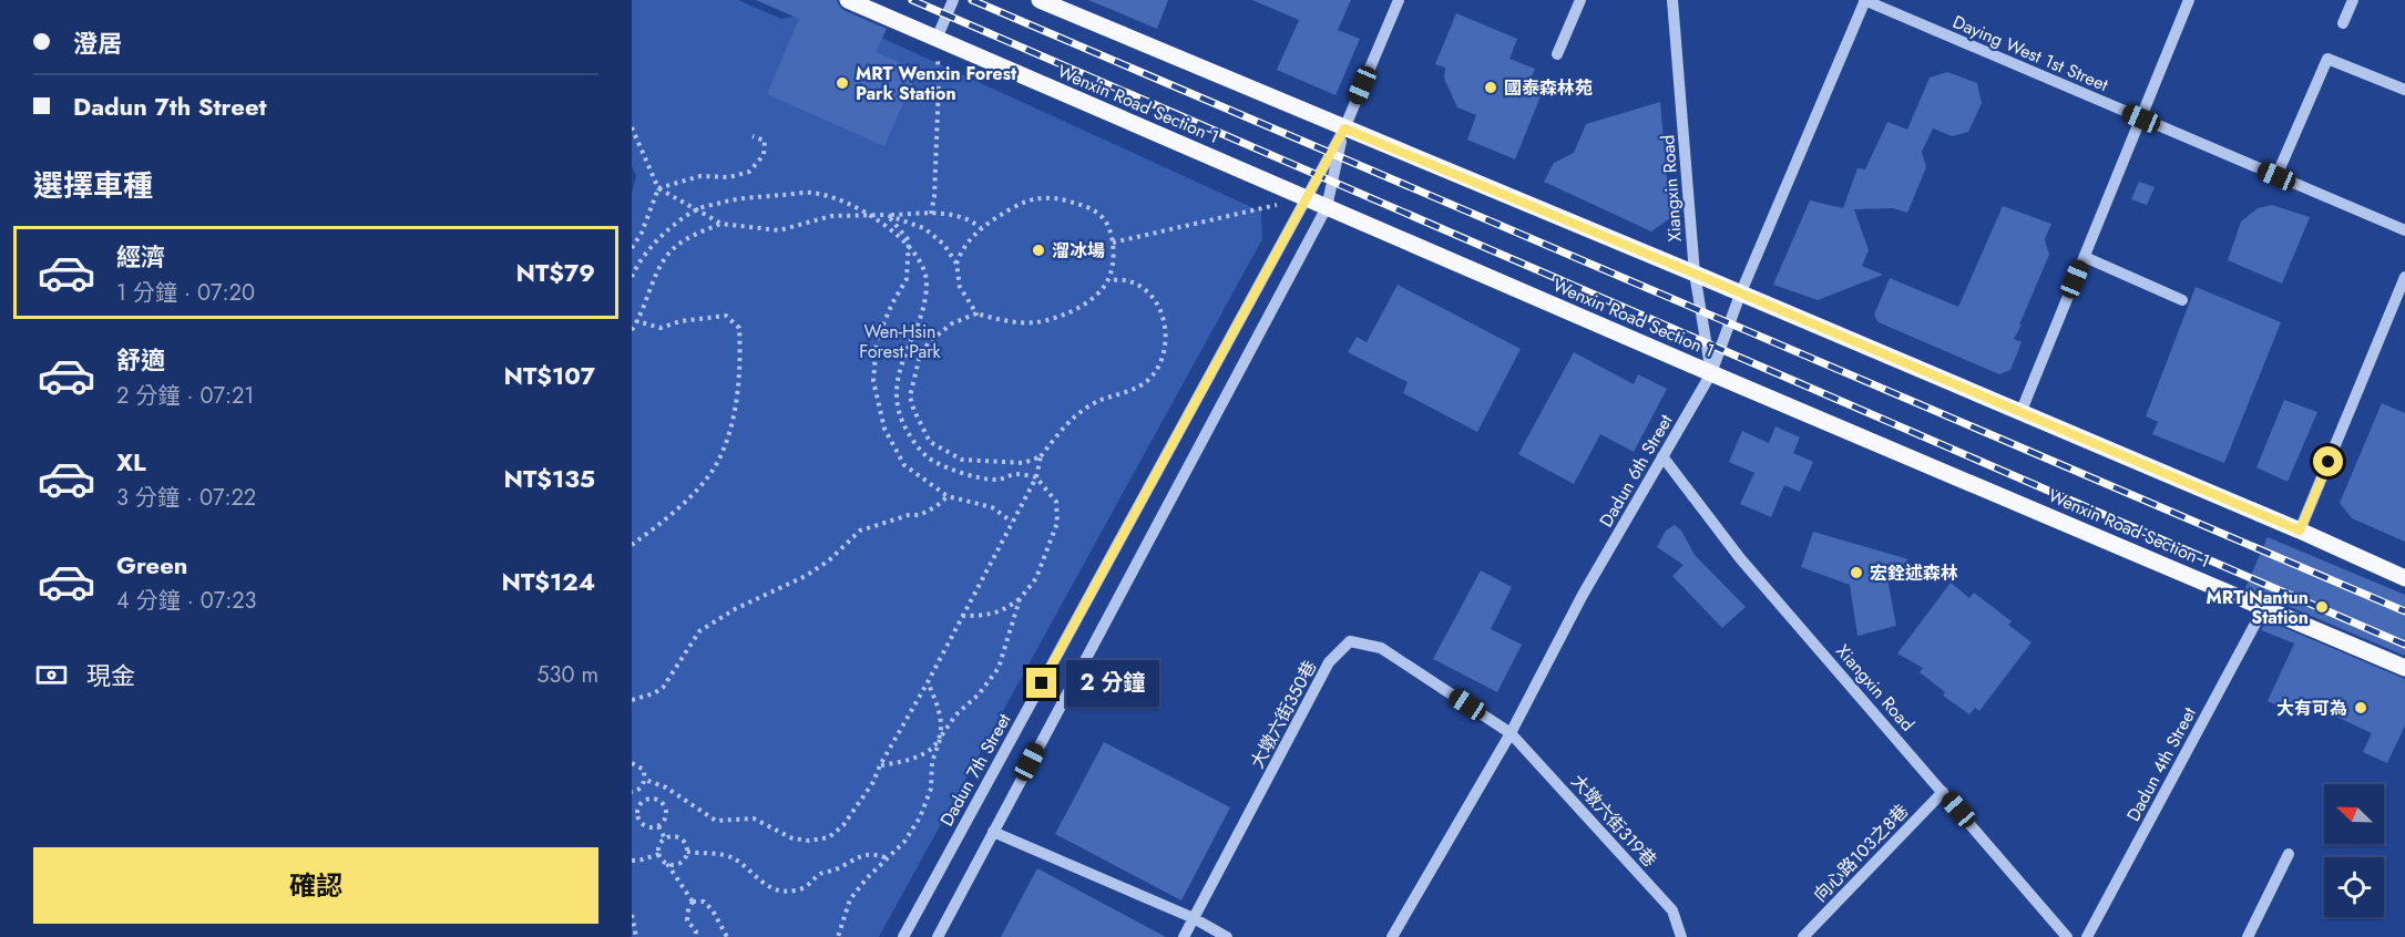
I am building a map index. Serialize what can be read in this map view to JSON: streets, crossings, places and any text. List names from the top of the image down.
{
  "streets": {
    "main road": ["Wenxin Road Section 1"],
    "street": [
      "Daying West 1st Street",
      "Xiangxin Road",
      "Dadun 6th Street",
      "大墩六街350巷",
      "Dadun 4th Street",
      "Dadun 7th Street",
      "大墩六街319巷",
      "向心路103之8巷"
    ]
  },
  "crossings": [
    ["Daying West 1st Street", "Dadun 6th Street"],
    ["Wenxin Road Section 1", "Xiangxin Road"],
    ["Wenxin Road Section 1", "Dadun 6th Street"],
    ["Wenxin Road Section 1", "Dadun 4th Street"],
    ["Wenxin Road Section 1", "Dadun 7th Street"],
    ["Xiangxin Road", "Dadun 6th Street"],
    ["Xiangxin Road", "向心路103之8巷"],
    ["Dadun 6th Street", "大墩六街350巷"],
    ["Dadun 6th Street", "大墩六街319巷"],
    ["大墩六街350巷", "大墩六街319巷"]
  ],
  "parks": ["Wen-Hsin Forest Park"],
  "places": [
    "MRT Wenxin Forest Park Station",
    "國泰森林苑",
    "溜冰場",
    "宏銓述森林",
    "MRT Nantun Station",
    "大有可為"
  ],
  "north": "top left",
  "page": {
    "banner": ["澄居", "Dadun 7th Street"],
    "heading": "選擇車種",
    "list": [
      {
        "name": "經濟",
        "note": "1 分鐘 · 07:20",
        "value": "NT$79"
      },
      {
        "name": "舒適",
        "note": "2 分鐘 · 07:21",
        "value": "NT$107"
      },
      {
        "name": "XL",
        "note": "3 分鐘 · 07:22",
        "value": "NT$135"
      },
      {
        "name": "Green",
        "note": "4 分鐘 · 07:23",
        "value": "NT$124"
      }
    ],
    "pay": ["現金", "530 m"],
    "bubble": "2 分鐘",
    "buttons": "確認"
  }
}
